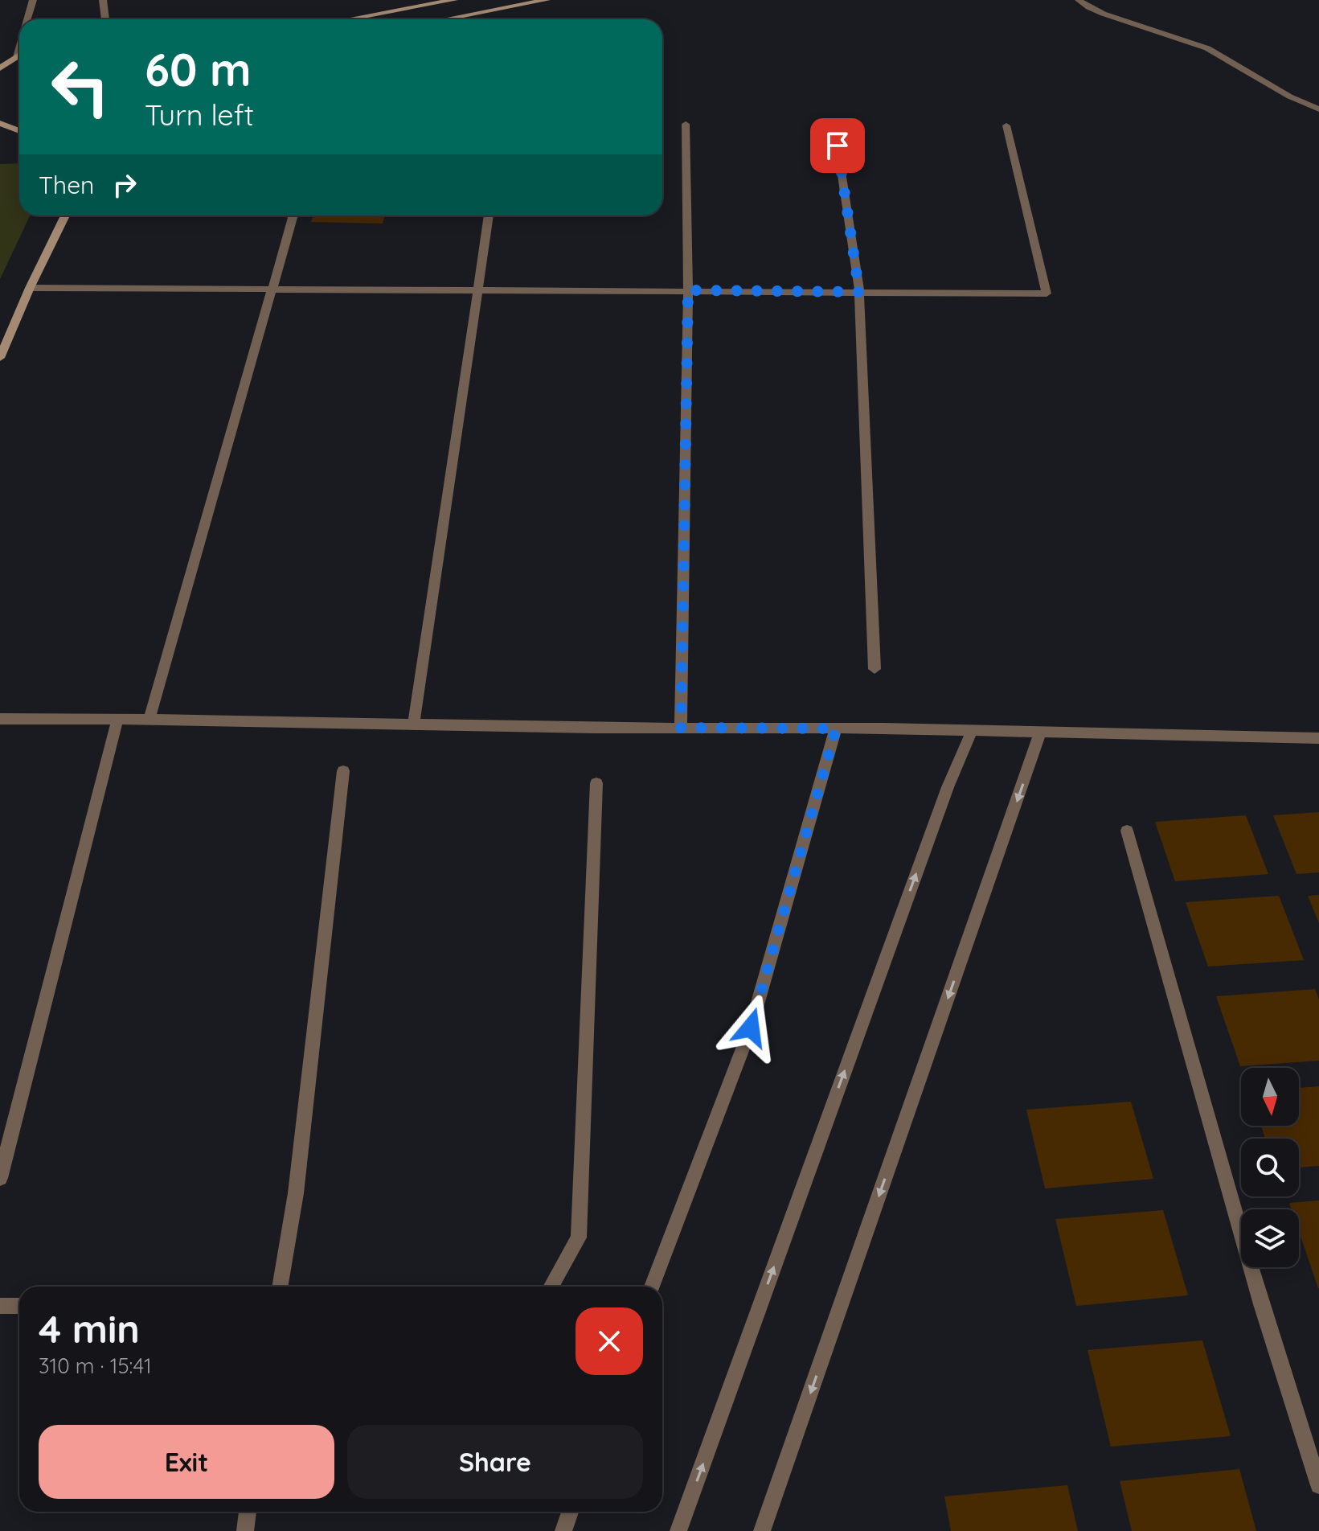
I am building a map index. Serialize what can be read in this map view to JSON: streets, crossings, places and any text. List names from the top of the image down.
{
  "north": "bottom",
  "page": {
    "turn": ["60 m", "Turn left"],
    "then": "Then",
    "heading": ["4 min", "310 m · 15:41"],
    "buttons": ["Exit", "Share"]
  }
}
